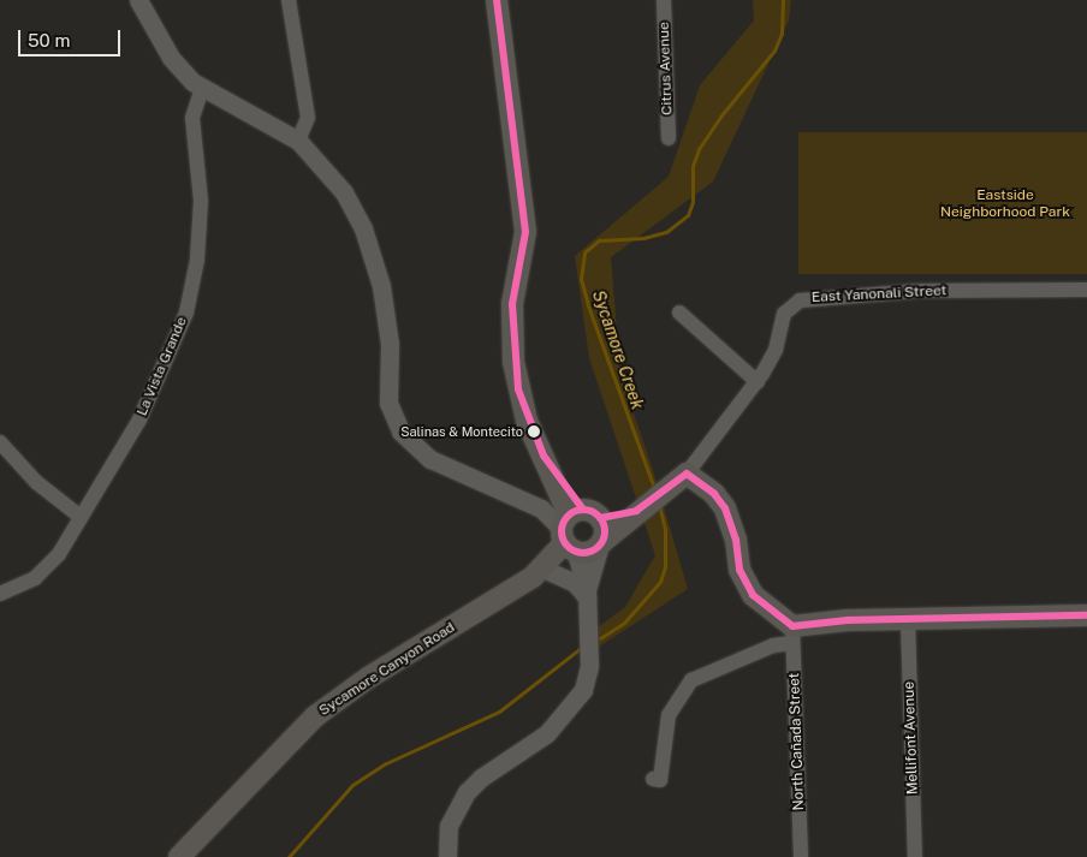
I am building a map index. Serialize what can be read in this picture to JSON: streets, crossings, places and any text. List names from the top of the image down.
{
  "streets": {
    "main road": ["East Yanonali Street", "Sycamore Canyon Road"],
    "street": [
      "Citrus Avenue",
      "La Vista Grande",
      "Mellifont Avenue",
      "North Cañada Street"
    ]
  },
  "crossings": [
    ["East Yanonali Street", "Sycamore Canyon Road"]
  ],
  "water": ["Sycamore Creek"],
  "parks": ["Eastside Neighborhood Park"],
  "places": ["Salinas & Montecito"],
  "scale_bar": "50 m"
}
